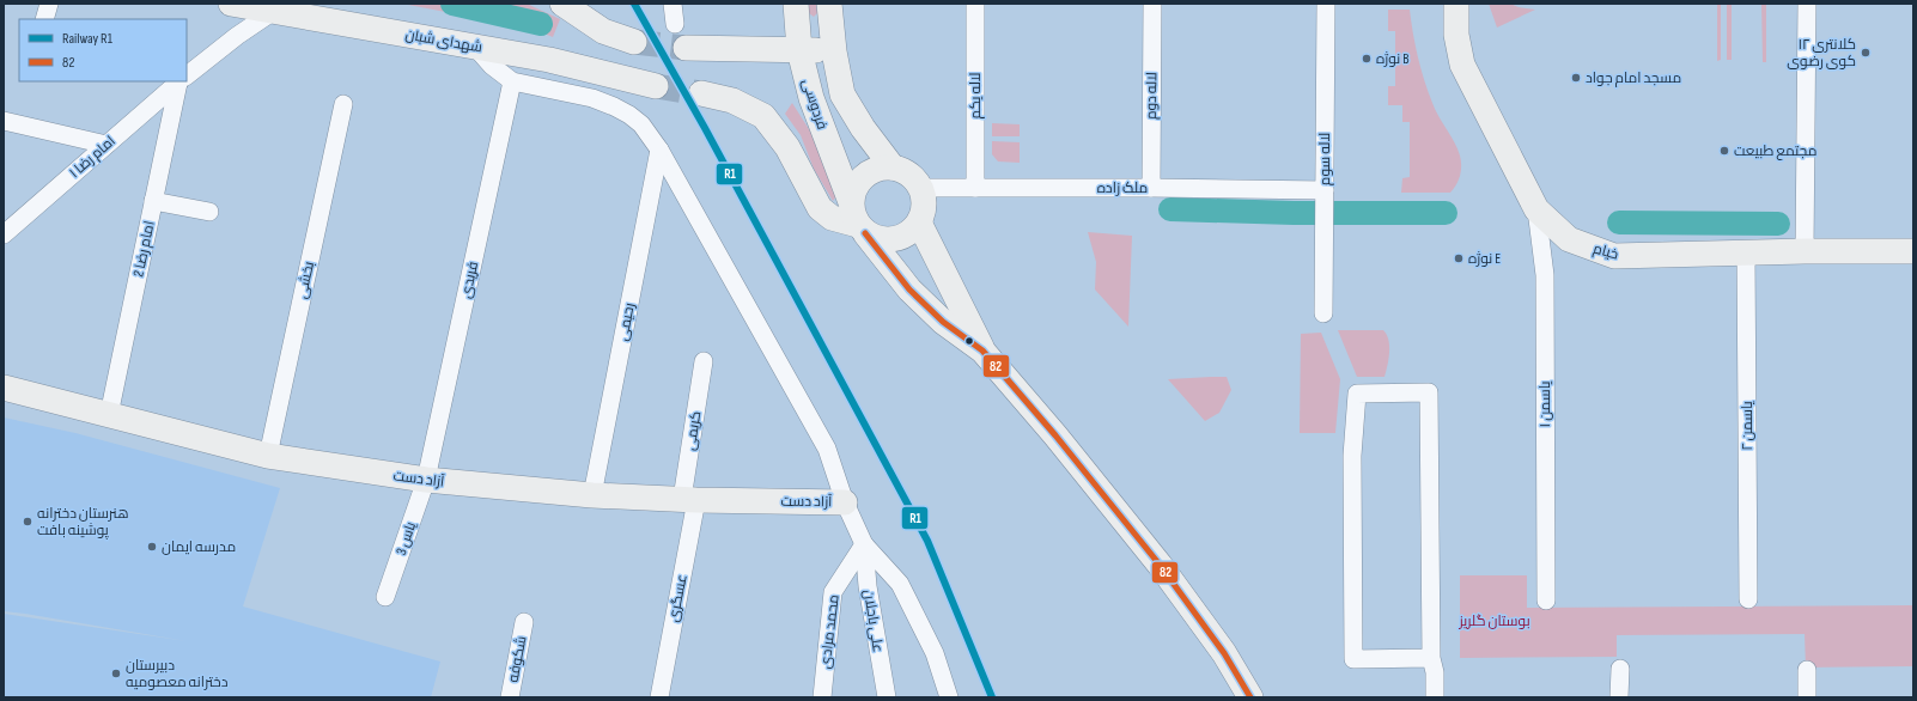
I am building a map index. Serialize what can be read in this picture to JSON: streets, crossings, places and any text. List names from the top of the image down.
{
  "streets": {
    "street": [
      "شهدای شبان",
      "لاله یکم",
      "لاله دوم",
      "فردوسی",
      "امام رضا ۱",
      "لاله سوم",
      "ملک زاده",
      "امام رضا 2",
      "خیام",
      "بخشی",
      "فریدی",
      "رحیمی",
      "یاسمن ۱",
      "یاسمن ۲",
      "کریمی",
      "آزاد دست",
      "یاس 3",
      "عسگری",
      "علی باجلان",
      "محمد مرادی",
      "شکوفه"
    ]
  },
  "crossings": [
    ["شهدای شبان", "امام رضا ۱"],
    ["لاله یکم", "ملک زاده"],
    ["لاله دوم", "ملک زاده"],
    ["فردوسی", "ملک زاده"],
    ["لاله سوم", "ملک زاده"],
    ["امام رضا 2", "آزاد دست"],
    ["خیام", "یاسمن ۱"],
    ["خیام", "یاسمن ۲"],
    ["بخشی", "آزاد دست"],
    ["فریدی", "آزاد دست"],
    ["فریدی", "یاس 3"],
    ["رحیمی", "آزاد دست"],
    ["کریمی", "آزاد دست"],
    ["کریمی", "عسگری"],
    ["آزاد دست", "یاس 3"],
    ["آزاد دست", "عسگری"],
    ["علی باجلان", "محمد مرادی"]
  ],
  "parks": ["بوستان گلریز"],
  "places": [
    "کلانتری ۱۲ کوی رضوی",
    "نوژه B",
    "مسجد امام جواد",
    "مجتمع طبیعت",
    "نوژه E",
    "هنرستان دخترانه پوشینه بافت",
    "مدرسه ایمان",
    "دبیرستان دخترانه معصومیه"
  ],
  "lines": ["rail line R1", "transit line 82"],
  "legend": ["Railway R1", "82"]
}
